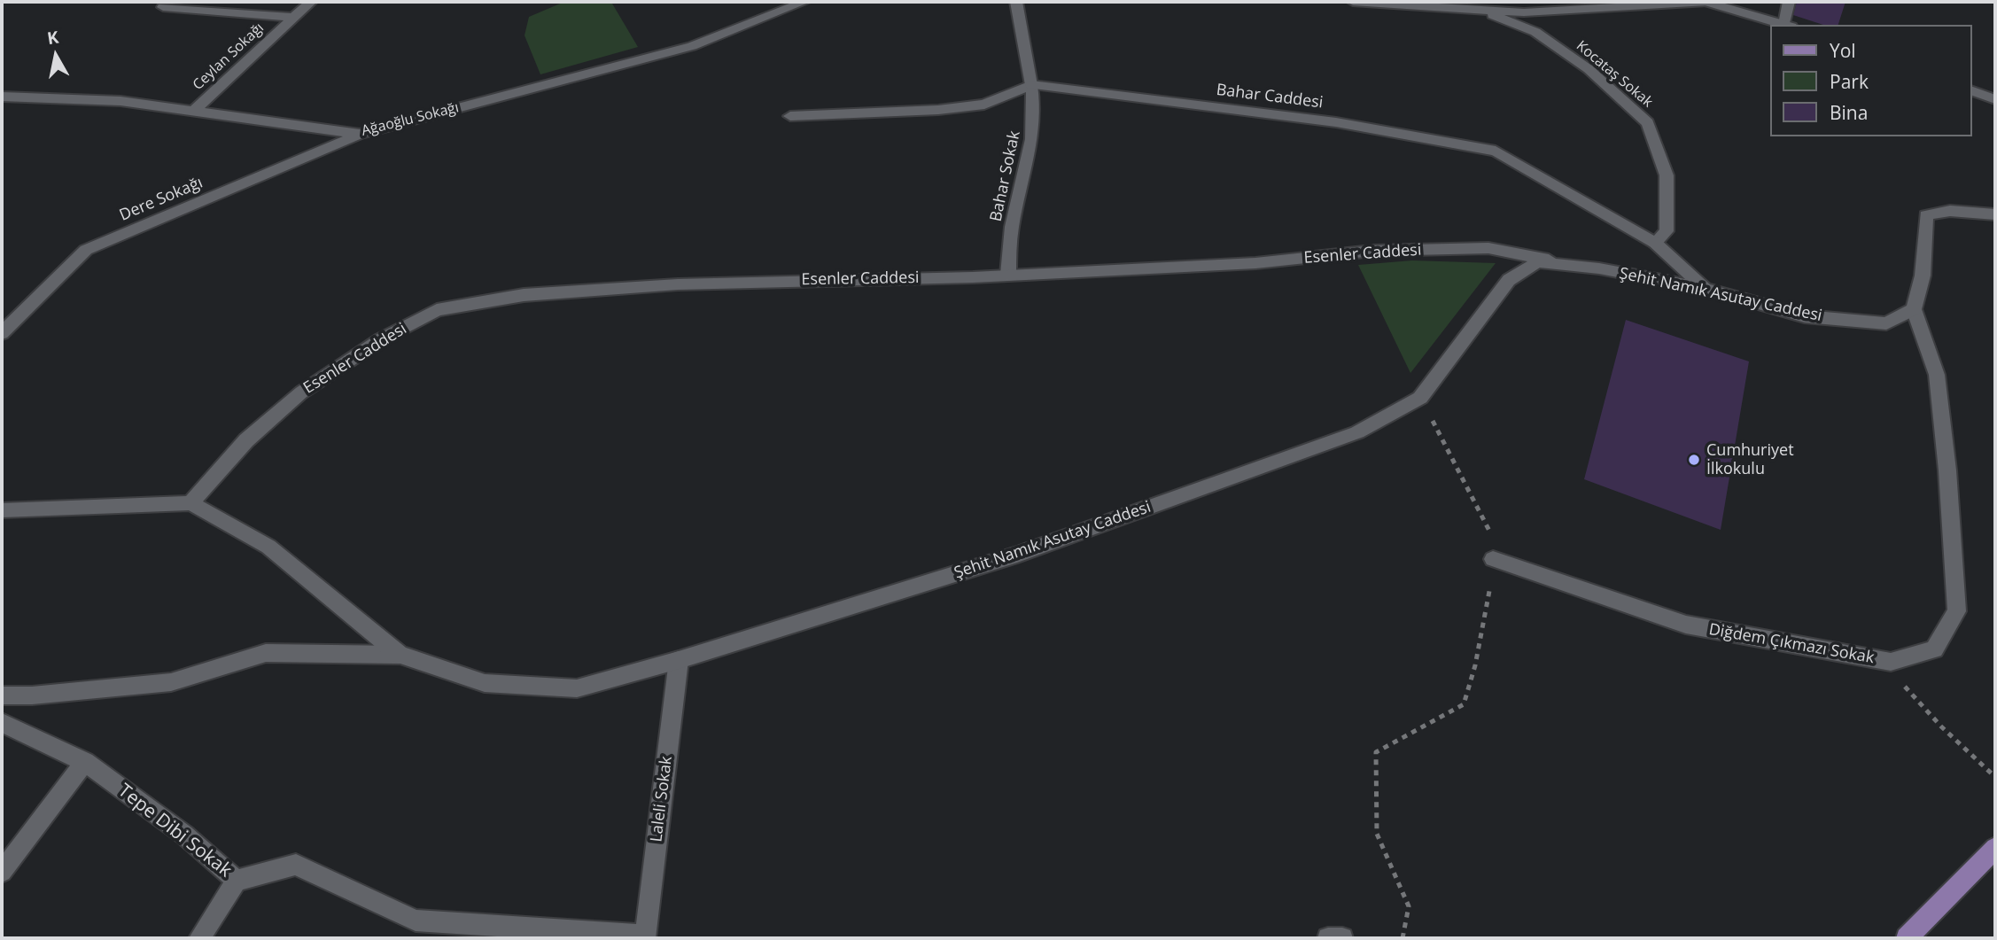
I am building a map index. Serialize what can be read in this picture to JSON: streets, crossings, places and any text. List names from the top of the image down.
{
  "streets": {
    "street": [
      "Ceylan Sokağı",
      "Kocataş Sokak",
      "Bahar Caddesi",
      "Ağaoğlu Sokağı",
      "Bahar Sokak",
      "Dere Sokağı",
      "Esenler Caddesi",
      "Şehit Namık Asutay Caddesi",
      "Diğdem Çıkmazı Sokak",
      "Laleli Sokak",
      "Tepe Dibi Sokak"
    ]
  },
  "crossings": [
    ["Ceylan Sokağı", "Ağaoğlu Sokağı"],
    ["Kocataş Sokak", "Bahar Caddesi"],
    ["Bahar Caddesi", "Bahar Sokak"],
    ["Bahar Caddesi", "Şehit Namık Asutay Caddesi"],
    ["Ağaoğlu Sokağı", "Dere Sokağı"],
    ["Bahar Sokak", "Esenler Caddesi"],
    ["Esenler Caddesi", "Şehit Namık Asutay Caddesi"],
    ["Şehit Namık Asutay Caddesi", "Diğdem Çıkmazı Sokak"],
    ["Şehit Namık Asutay Caddesi", "Laleli Sokak"],
    ["Laleli Sokak", "Tepe Dibi Sokak"]
  ],
  "places": ["Cumhuriyet İlkokulu"],
  "legend": ["Yol", "Park", "Bina"],
  "north": "top"
}
